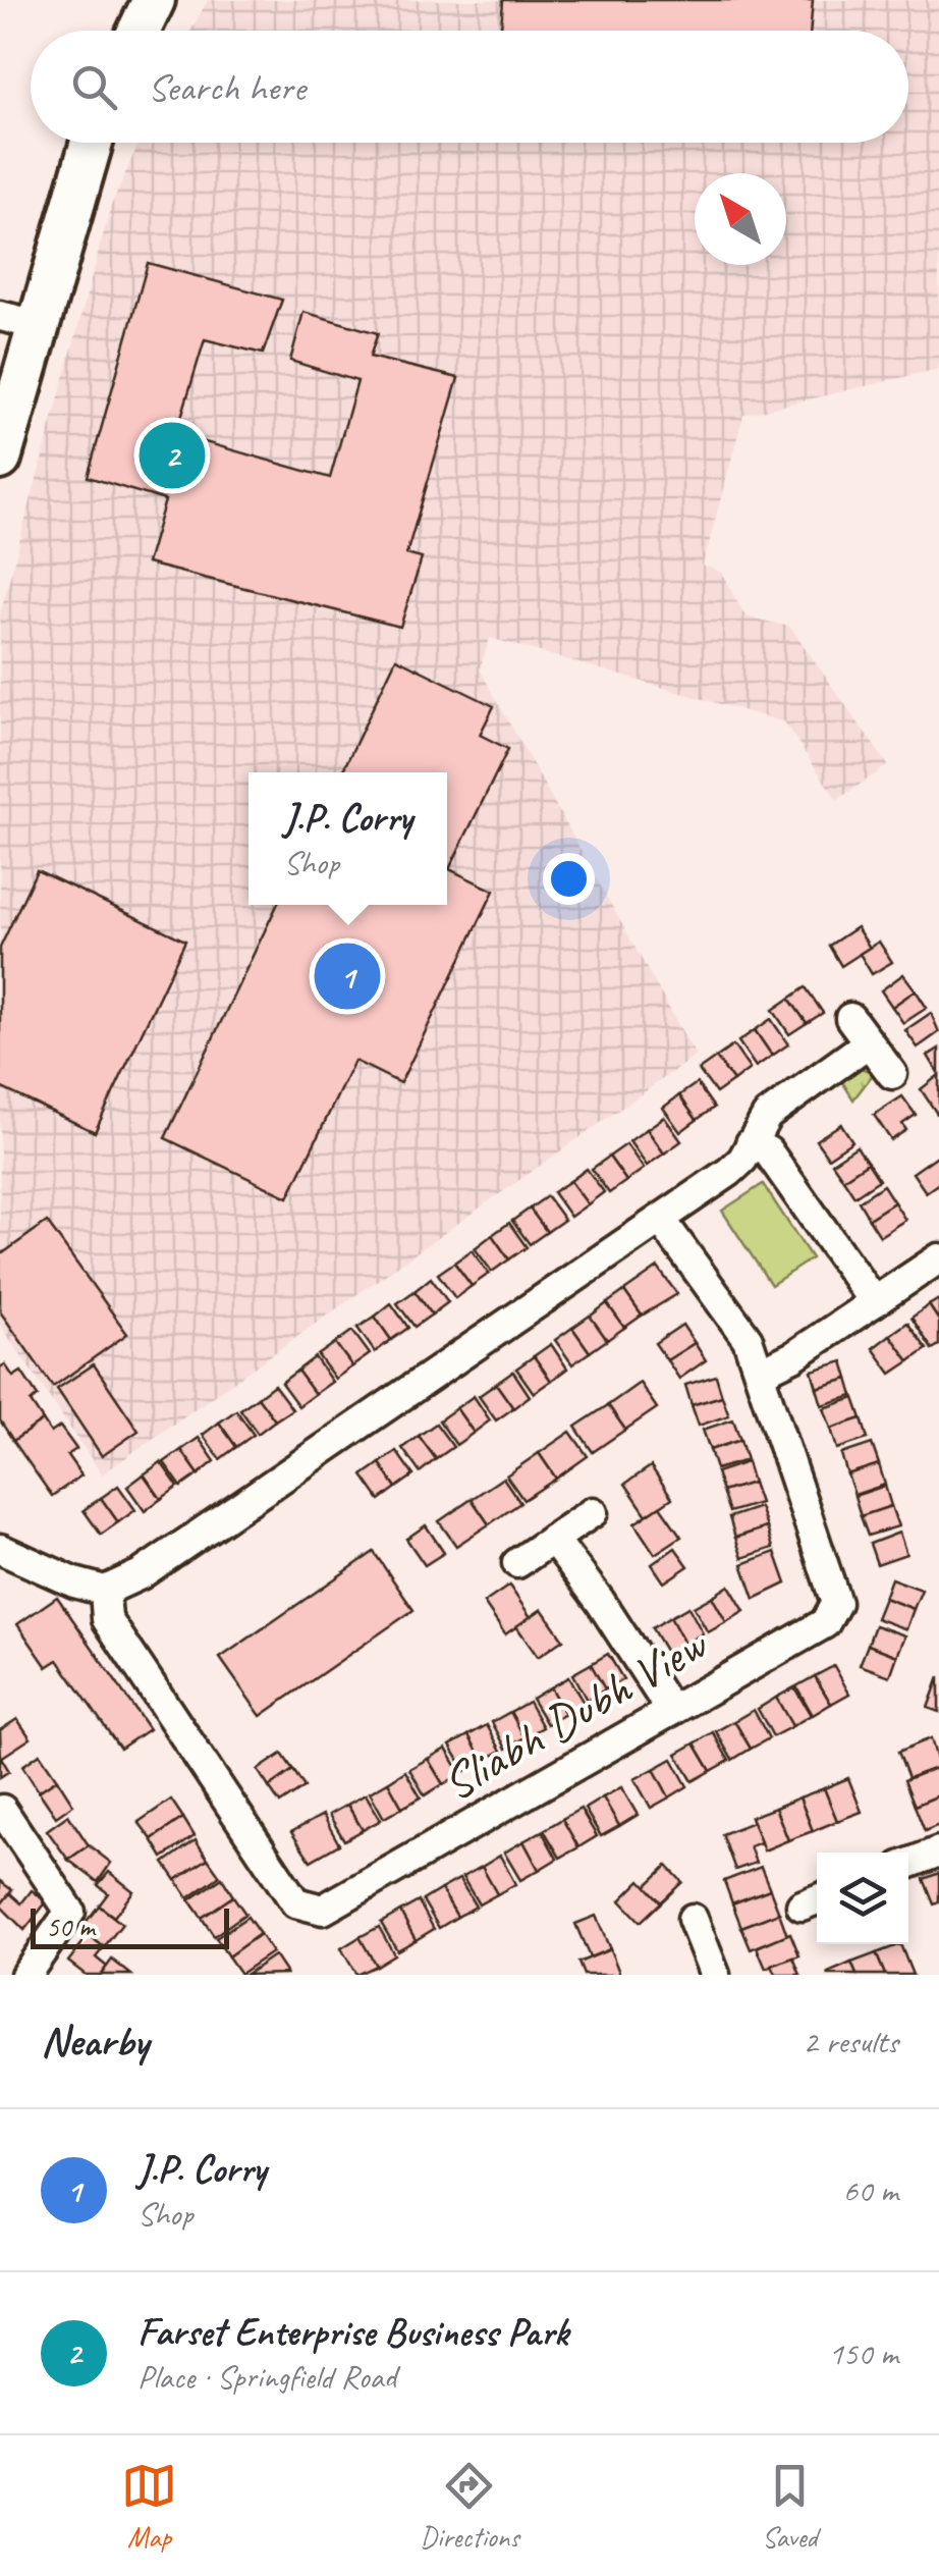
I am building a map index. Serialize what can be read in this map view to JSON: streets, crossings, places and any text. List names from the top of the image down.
{
  "streets": {
    "street": ["Sliabh Dubh View"]
  },
  "scale_bar": "50 m",
  "north": "top left",
  "page": {
    "search": "Search here",
    "pins": ["2", "1"],
    "popup": ["J.P. Corry", "Shop"],
    "scale": "50 m",
    "heading": ["Nearby", "2 results"],
    "list": [
      {
        "mark": "1",
        "name": "J.P. Corry",
        "note": "Shop",
        "value": "60 m"
      },
      {
        "mark": "2",
        "name": "Farset Enterprise Business Park",
        "note": "Place · Springfield Road",
        "value": "150 m"
      }
    ],
    "nav": ["Map", "Directions", "Saved"]
  }
}
